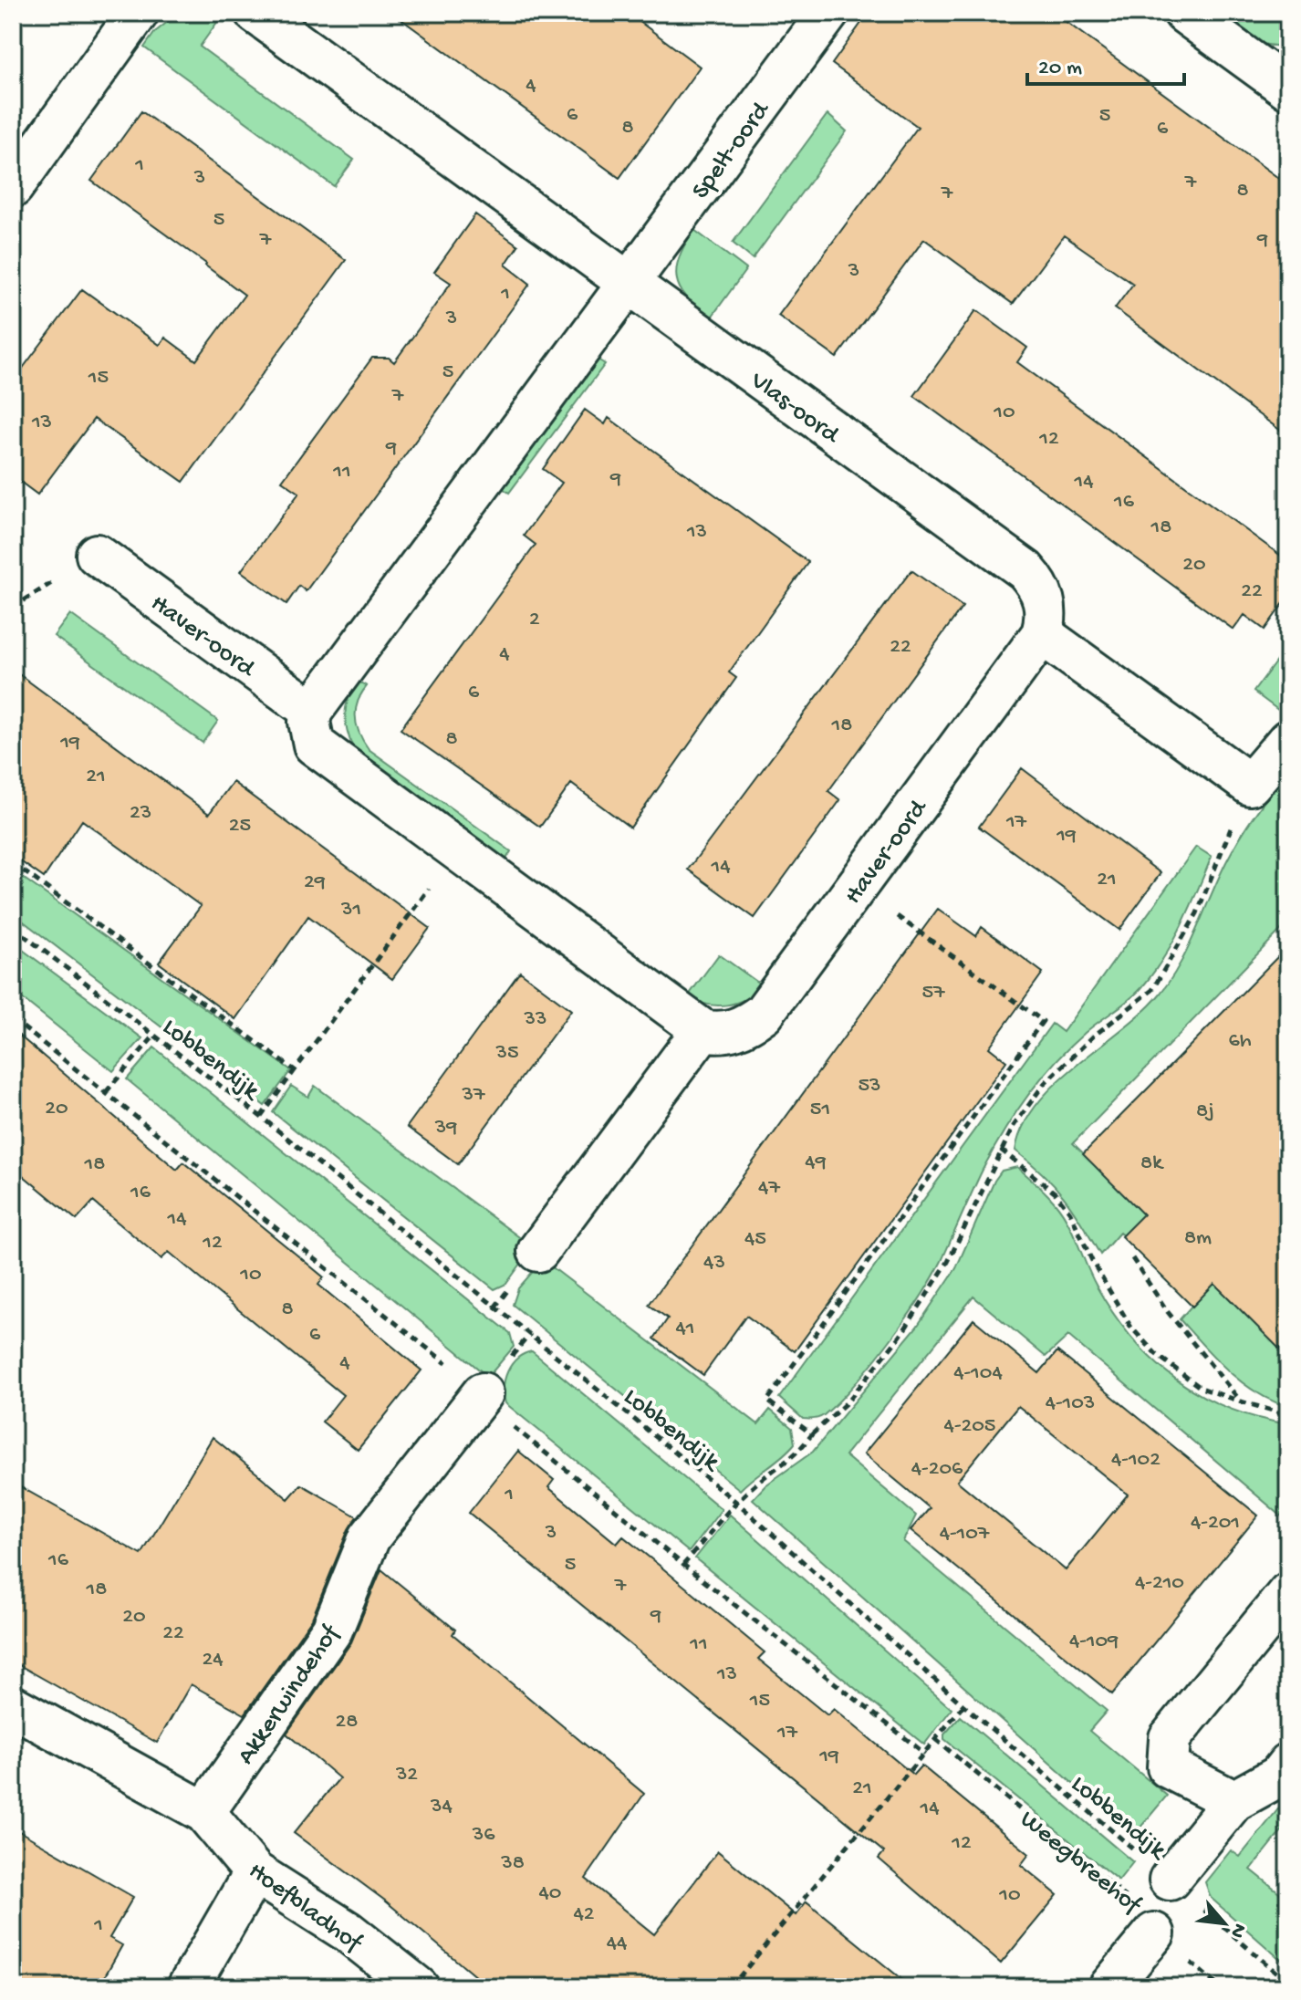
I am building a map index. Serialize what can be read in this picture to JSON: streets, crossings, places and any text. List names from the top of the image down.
{
  "streets": {
    "street": [
      "Spelt-oord",
      "Vlas-oord",
      "Haver-oord",
      "Akkerwindehof",
      "Weegbreehof",
      "Hoefbladhof"
    ],
    "path": ["Lobbendijk"]
  },
  "crossings": [
    ["Spelt-oord", "Vlas-oord"],
    ["Vlas-oord", "Haver-oord"],
    ["Akkerwindehof", "Hoefbladhof"]
  ],
  "house_numbers": [
    "4",
    "6",
    "5",
    "8",
    "6",
    "1",
    "3",
    "7",
    "8",
    "7",
    "5",
    "7",
    "9",
    "3",
    "1",
    "3",
    "5",
    "15",
    "7",
    "10",
    "13",
    "12",
    "9",
    "11",
    "9",
    "14",
    "16",
    "18",
    "13",
    "20",
    "22",
    "2",
    "22",
    "4",
    "6",
    "18",
    "8",
    "19",
    "21",
    "23",
    "17",
    "25",
    "19",
    "14",
    "21",
    "29",
    "31",
    "57",
    "33",
    "6h",
    "35",
    "53",
    "37",
    "20",
    "51",
    "8j",
    "39",
    "49",
    "8k",
    "18",
    "47",
    "16",
    "14",
    "8m",
    "45",
    "12",
    "43",
    "10",
    "8",
    "41",
    "6",
    "4",
    "4-104",
    "4-103",
    "4-205",
    "4-102",
    "4-206",
    "1",
    "4-201",
    "3",
    "4-107",
    "16",
    "5",
    "4-210",
    "7",
    "18",
    "9",
    "20",
    "22",
    "4-109",
    "11",
    "24",
    "13",
    "15",
    "28",
    "17",
    "19",
    "32",
    "21",
    "34",
    "14",
    "36",
    "12",
    "38",
    "40",
    "10",
    "42",
    "1",
    "44"
  ],
  "scale_bar": "20 m",
  "north": "bottom right"
}
